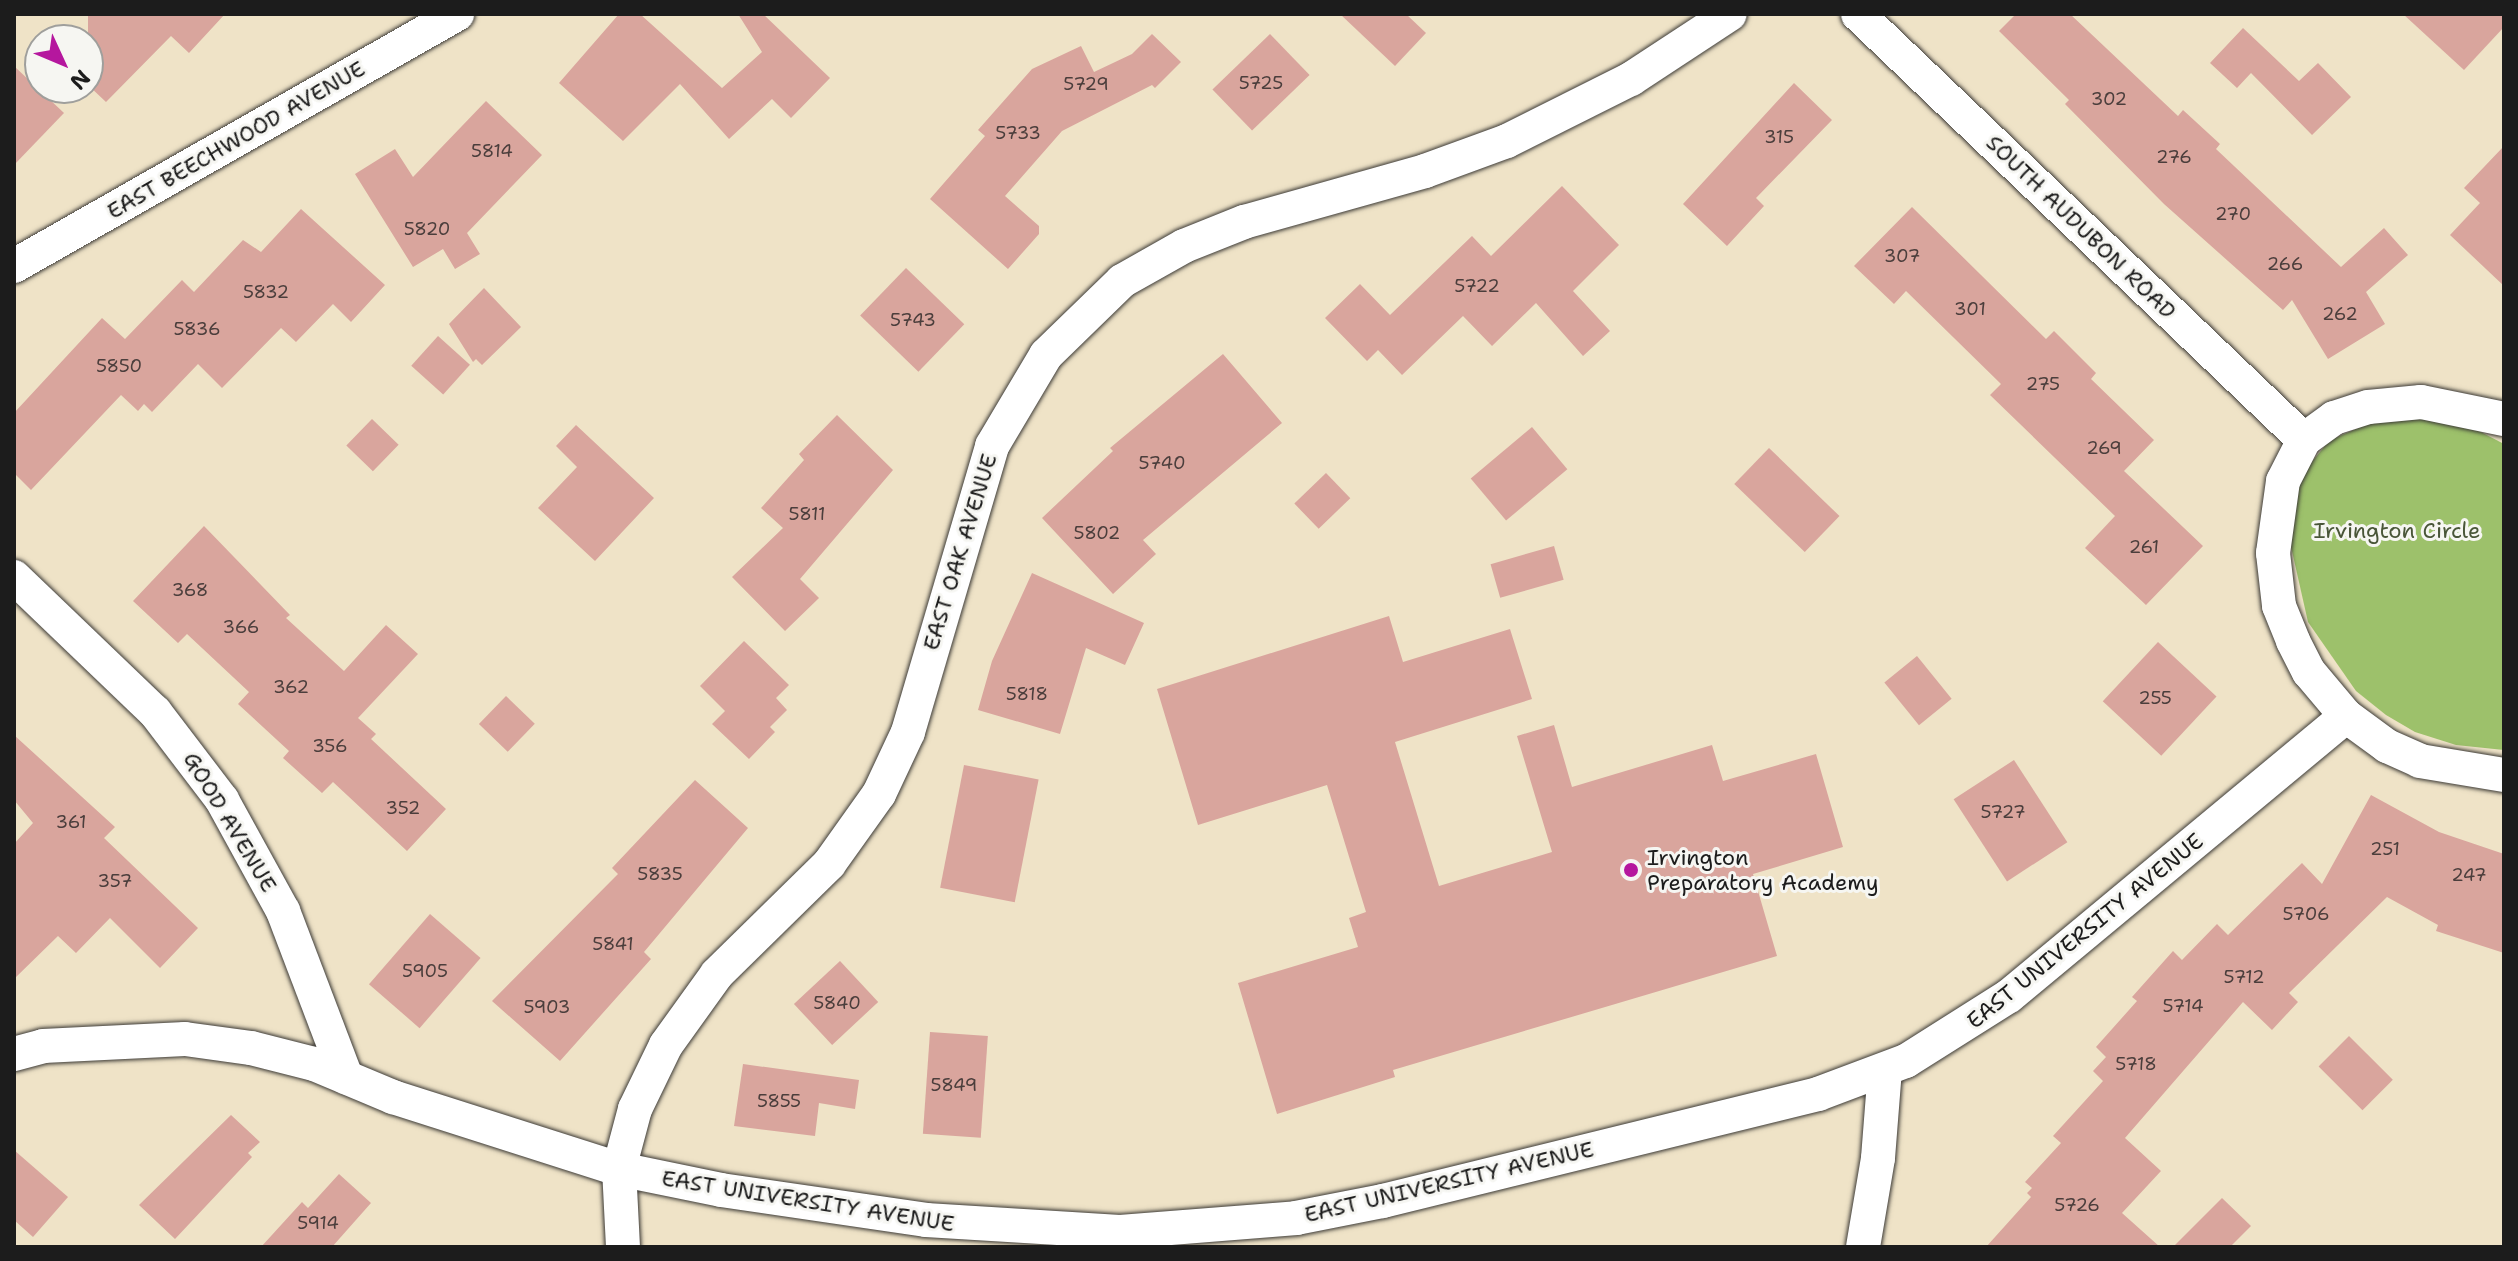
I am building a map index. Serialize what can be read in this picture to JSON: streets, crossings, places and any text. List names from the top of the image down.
{
  "streets": {
    "street": [
      "EAST BEECHWOOD AVENUE",
      "SOUTH AUDUBON ROAD",
      "EAST OAK AVENUE",
      "GOOD AVENUE",
      "EAST UNIVERSITY AVENUE"
    ]
  },
  "crossings": [
    ["EAST OAK AVENUE", "EAST UNIVERSITY AVENUE"],
    ["GOOD AVENUE", "EAST UNIVERSITY AVENUE"]
  ],
  "parks": ["Irvington Circle"],
  "places": ["Irvington Preparatory Academy"],
  "house_numbers": [
    "5725",
    "5729",
    "302",
    "5733",
    "315",
    "5814",
    "276",
    "270",
    "5820",
    "307",
    "266",
    "5722",
    "5832",
    "301",
    "262",
    "5743",
    "5836",
    "5850",
    "275",
    "269",
    "5740",
    "5811",
    "5802",
    "261",
    "368",
    "366",
    "362",
    "5818",
    "255",
    "356",
    "352",
    "5727",
    "361",
    "251",
    "5835",
    "247",
    "357",
    "5706",
    "5841",
    "5905",
    "5712",
    "5840",
    "5714",
    "5903",
    "5718",
    "5849",
    "5855",
    "5726",
    "5914"
  ],
  "north": "bottom right"
}
